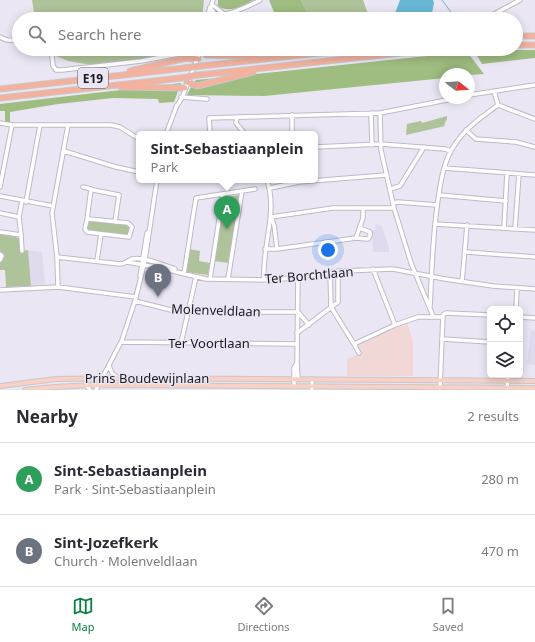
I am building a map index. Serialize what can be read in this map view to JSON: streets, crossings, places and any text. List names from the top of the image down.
{
  "streets": {
    "highway": ["E19"],
    "main road": ["Prins Boudewijnlaan"],
    "street": ["Ter Borchtlaan", "Molenveldlaan", "Ter Voortlaan"]
  },
  "north": "right",
  "page": {
    "search": "Search here",
    "popup": ["Sint-Sebastiaanplein", "Park"],
    "pins": ["A", "B"],
    "heading": ["Nearby", "2 results"],
    "list": [
      {
        "mark": "A",
        "name": "Sint-Sebastiaanplein",
        "note": "Park · Sint-Sebastiaanplein",
        "value": "280 m"
      },
      {
        "mark": "B",
        "name": "Sint-Jozefkerk",
        "note": "Church · Molenveldlaan",
        "value": "470 m"
      }
    ],
    "nav": ["Map", "Directions", "Saved"]
  }
}
